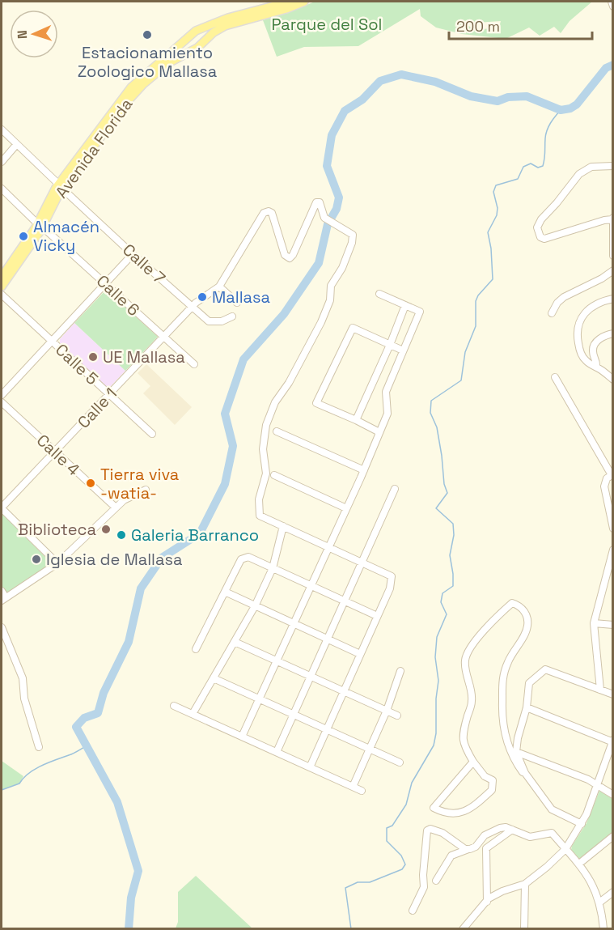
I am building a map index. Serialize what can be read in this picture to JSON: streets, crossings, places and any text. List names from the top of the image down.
{
  "streets": {
    "main road": ["Avenida Florida"],
    "street": [
      "Calle 7",
      "Calle 6",
      "Calle 5",
      "Calle 1",
      "Calle 4"
    ]
  },
  "crossings": [
    ["Avenida Florida", "Calle 7"],
    ["Avenida Florida", "Calle 6"],
    ["Calle 7", "Calle 1"],
    ["Calle 6", "Calle 1"],
    ["Calle 5", "Calle 1"],
    ["Calle 1", "Calle 4"]
  ],
  "parks": ["Parque del Sol"],
  "places": [
    "Estacionamiento Zoologico Mallasa",
    "Almacén Vicky",
    "Mallasa",
    "UE Mallasa",
    "Tierra viva -watia-",
    "Biblioteca",
    "Galeria Barranco",
    "Iglesia de Mallasa"
  ],
  "scale_bar": "200 m",
  "north": "left"
}
